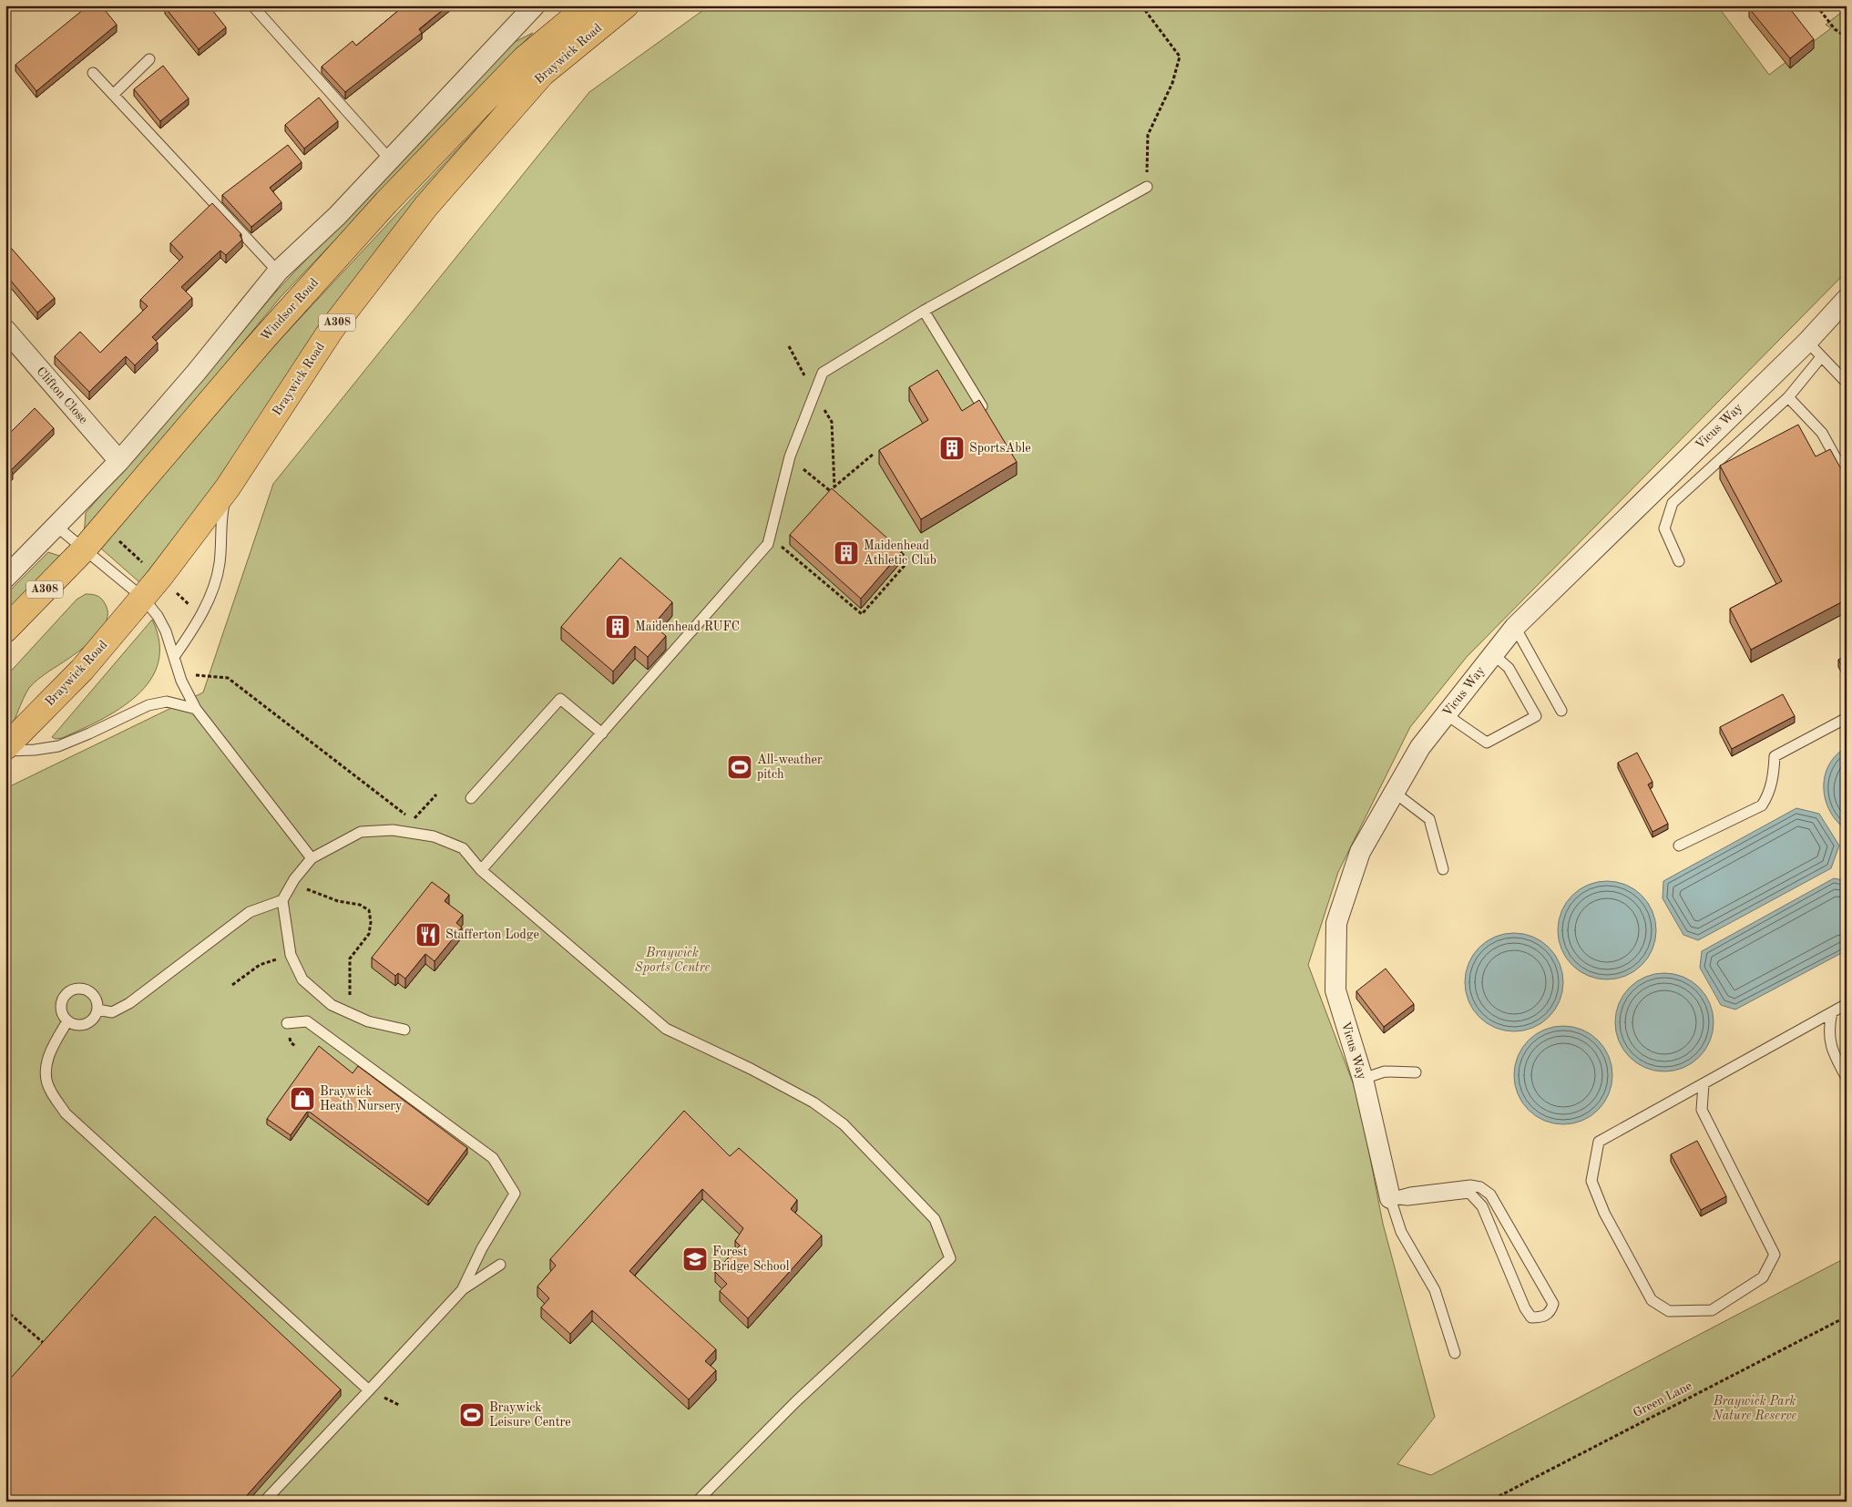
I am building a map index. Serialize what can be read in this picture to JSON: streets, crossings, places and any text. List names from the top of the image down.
{
  "streets": {
    "main road": ["Braywick Road", "Windsor Road", "A308"],
    "street": ["Clifton Close", "Vicus Way"],
    "path": ["Green Lane"]
  },
  "parks": ["Braywick Sports Centre", "Braywick Park Nature Reserve"],
  "places": {
    "building": ["SportsAble", "Maidenhead Athletic Club", "Maidenhead RUFC"],
    "sports": ["All-weather pitch", "Braywick Leisure Centre"],
    "restaurant": ["Stafferton Lodge"],
    "shop": ["Braywick Heath Nursery"],
    "school or university": ["Forest Bridge School"]
  }
}
